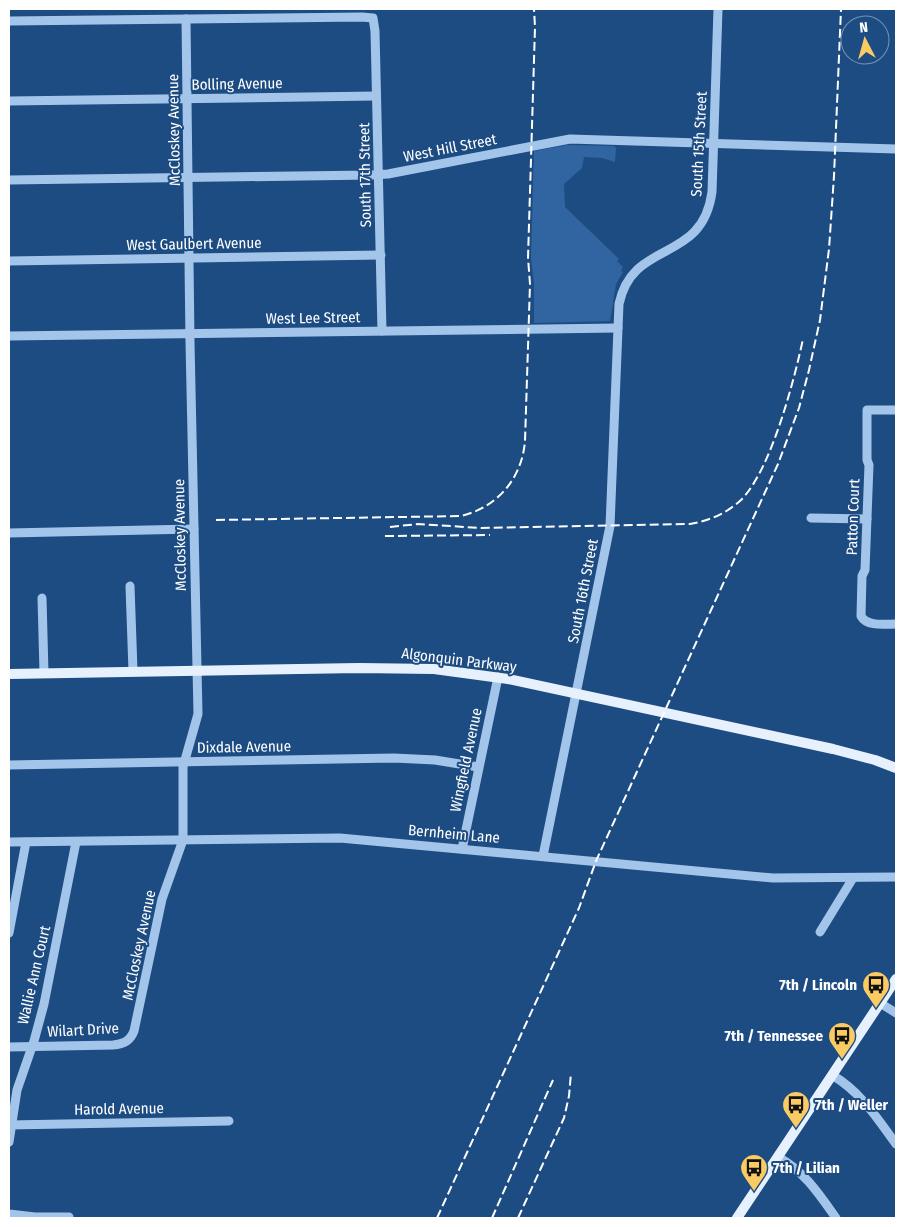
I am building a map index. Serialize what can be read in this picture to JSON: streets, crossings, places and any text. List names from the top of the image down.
{
  "streets": {
    "main road": ["Algonquin Parkway"],
    "street": [
      "Bolling Avenue",
      "McCloskey Avenue",
      "South 15th Street",
      "West Hill Street",
      "South 17th Street",
      "West Gaulbert Avenue",
      "West Lee Street",
      "Patton Court",
      "South 16th Street",
      "Dixdale Avenue",
      "Wingfield Avenue",
      "Bernheim Lane",
      "Wallie Ann Court",
      "Wilart Drive",
      "Harold Avenue"
    ]
  },
  "crossings": [
    ["Bolling Avenue", "McCloskey Avenue"],
    ["Bolling Avenue", "South 17th Street"],
    ["McCloskey Avenue", "West Hill Street"],
    ["McCloskey Avenue", "South 17th Street"],
    ["McCloskey Avenue", "West Gaulbert Avenue"],
    ["McCloskey Avenue", "West Lee Street"],
    ["McCloskey Avenue", "Algonquin Parkway"],
    ["McCloskey Avenue", "Dixdale Avenue"],
    ["McCloskey Avenue", "Bernheim Lane"],
    ["McCloskey Avenue", "Wilart Drive"],
    ["South 15th Street", "West Hill Street"],
    ["South 15th Street", "West Lee Street"],
    ["South 15th Street", "South 16th Street"],
    ["West Hill Street", "South 17th Street"],
    ["South 17th Street", "West Gaulbert Avenue"],
    ["South 17th Street", "West Lee Street"],
    ["West Lee Street", "South 16th Street"],
    ["South 16th Street", "Algonquin Parkway"],
    ["South 16th Street", "Bernheim Lane"],
    ["Algonquin Parkway", "Wingfield Avenue"],
    ["Dixdale Avenue", "Wingfield Avenue"],
    ["Wingfield Avenue", "Bernheim Lane"],
    ["Bernheim Lane", "Wallie Ann Court"],
    ["Wallie Ann Court", "Wilart Drive"],
    ["Wallie Ann Court", "Harold Avenue"]
  ],
  "places": {
    "bus stop": [
      "7th / Lincoln",
      "7th / Tennessee",
      "7th / Weller",
      "7th / Lilian"
    ]
  },
  "north": "top"
}
